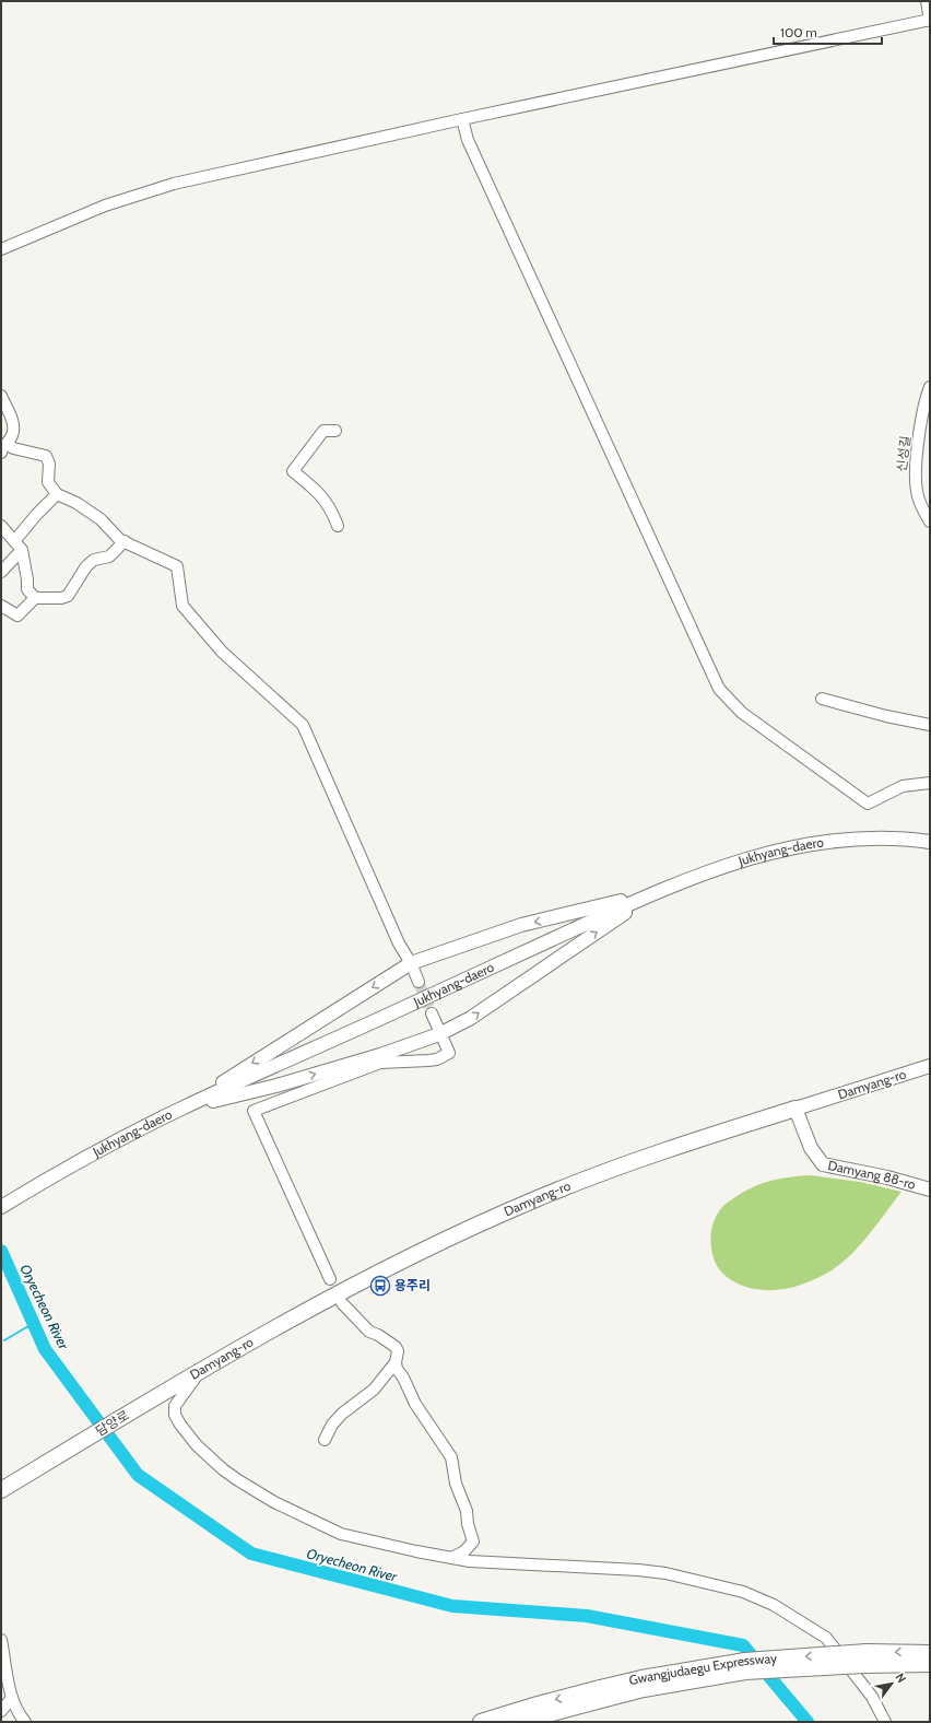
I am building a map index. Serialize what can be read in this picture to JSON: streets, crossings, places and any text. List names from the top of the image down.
{
  "streets": {
    "highway": ["Damyang-ro", "담양로", "Gwangjudaegu Expressway"],
    "main road": ["Jukhyang-daero", "Damyang 88-ro"],
    "street": ["신성길"]
  },
  "crossings": [
    ["Damyang-ro", "Damyang 88-ro"],
    ["Damyang-ro", "담양로"]
  ],
  "water": ["Oryecheon River"],
  "places": {
    "bus stop": ["용주리"]
  },
  "scale_bar": "100 m",
  "north": "top right"
}
